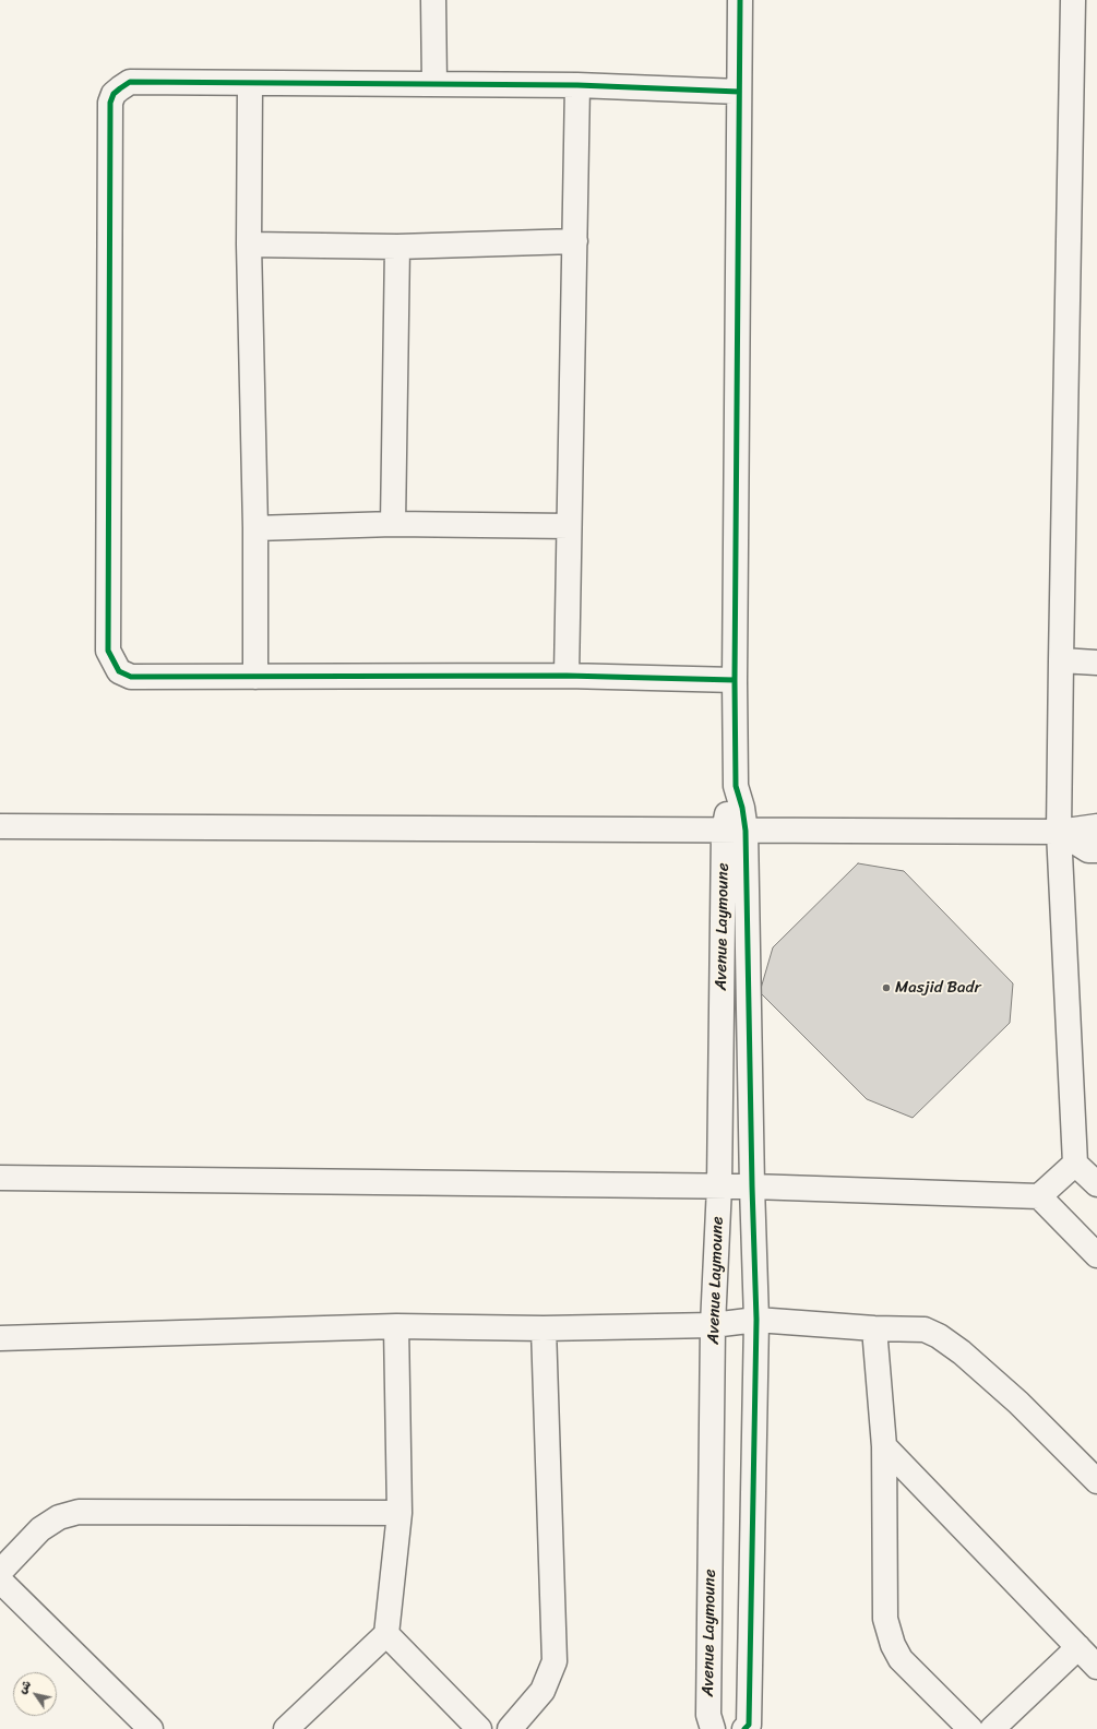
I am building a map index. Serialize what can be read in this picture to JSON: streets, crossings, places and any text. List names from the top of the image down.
{
  "streets": {
    "street": ["Avenue Laymoune"]
  },
  "places": ["Masjid Badr"],
  "north": "top left"
}
